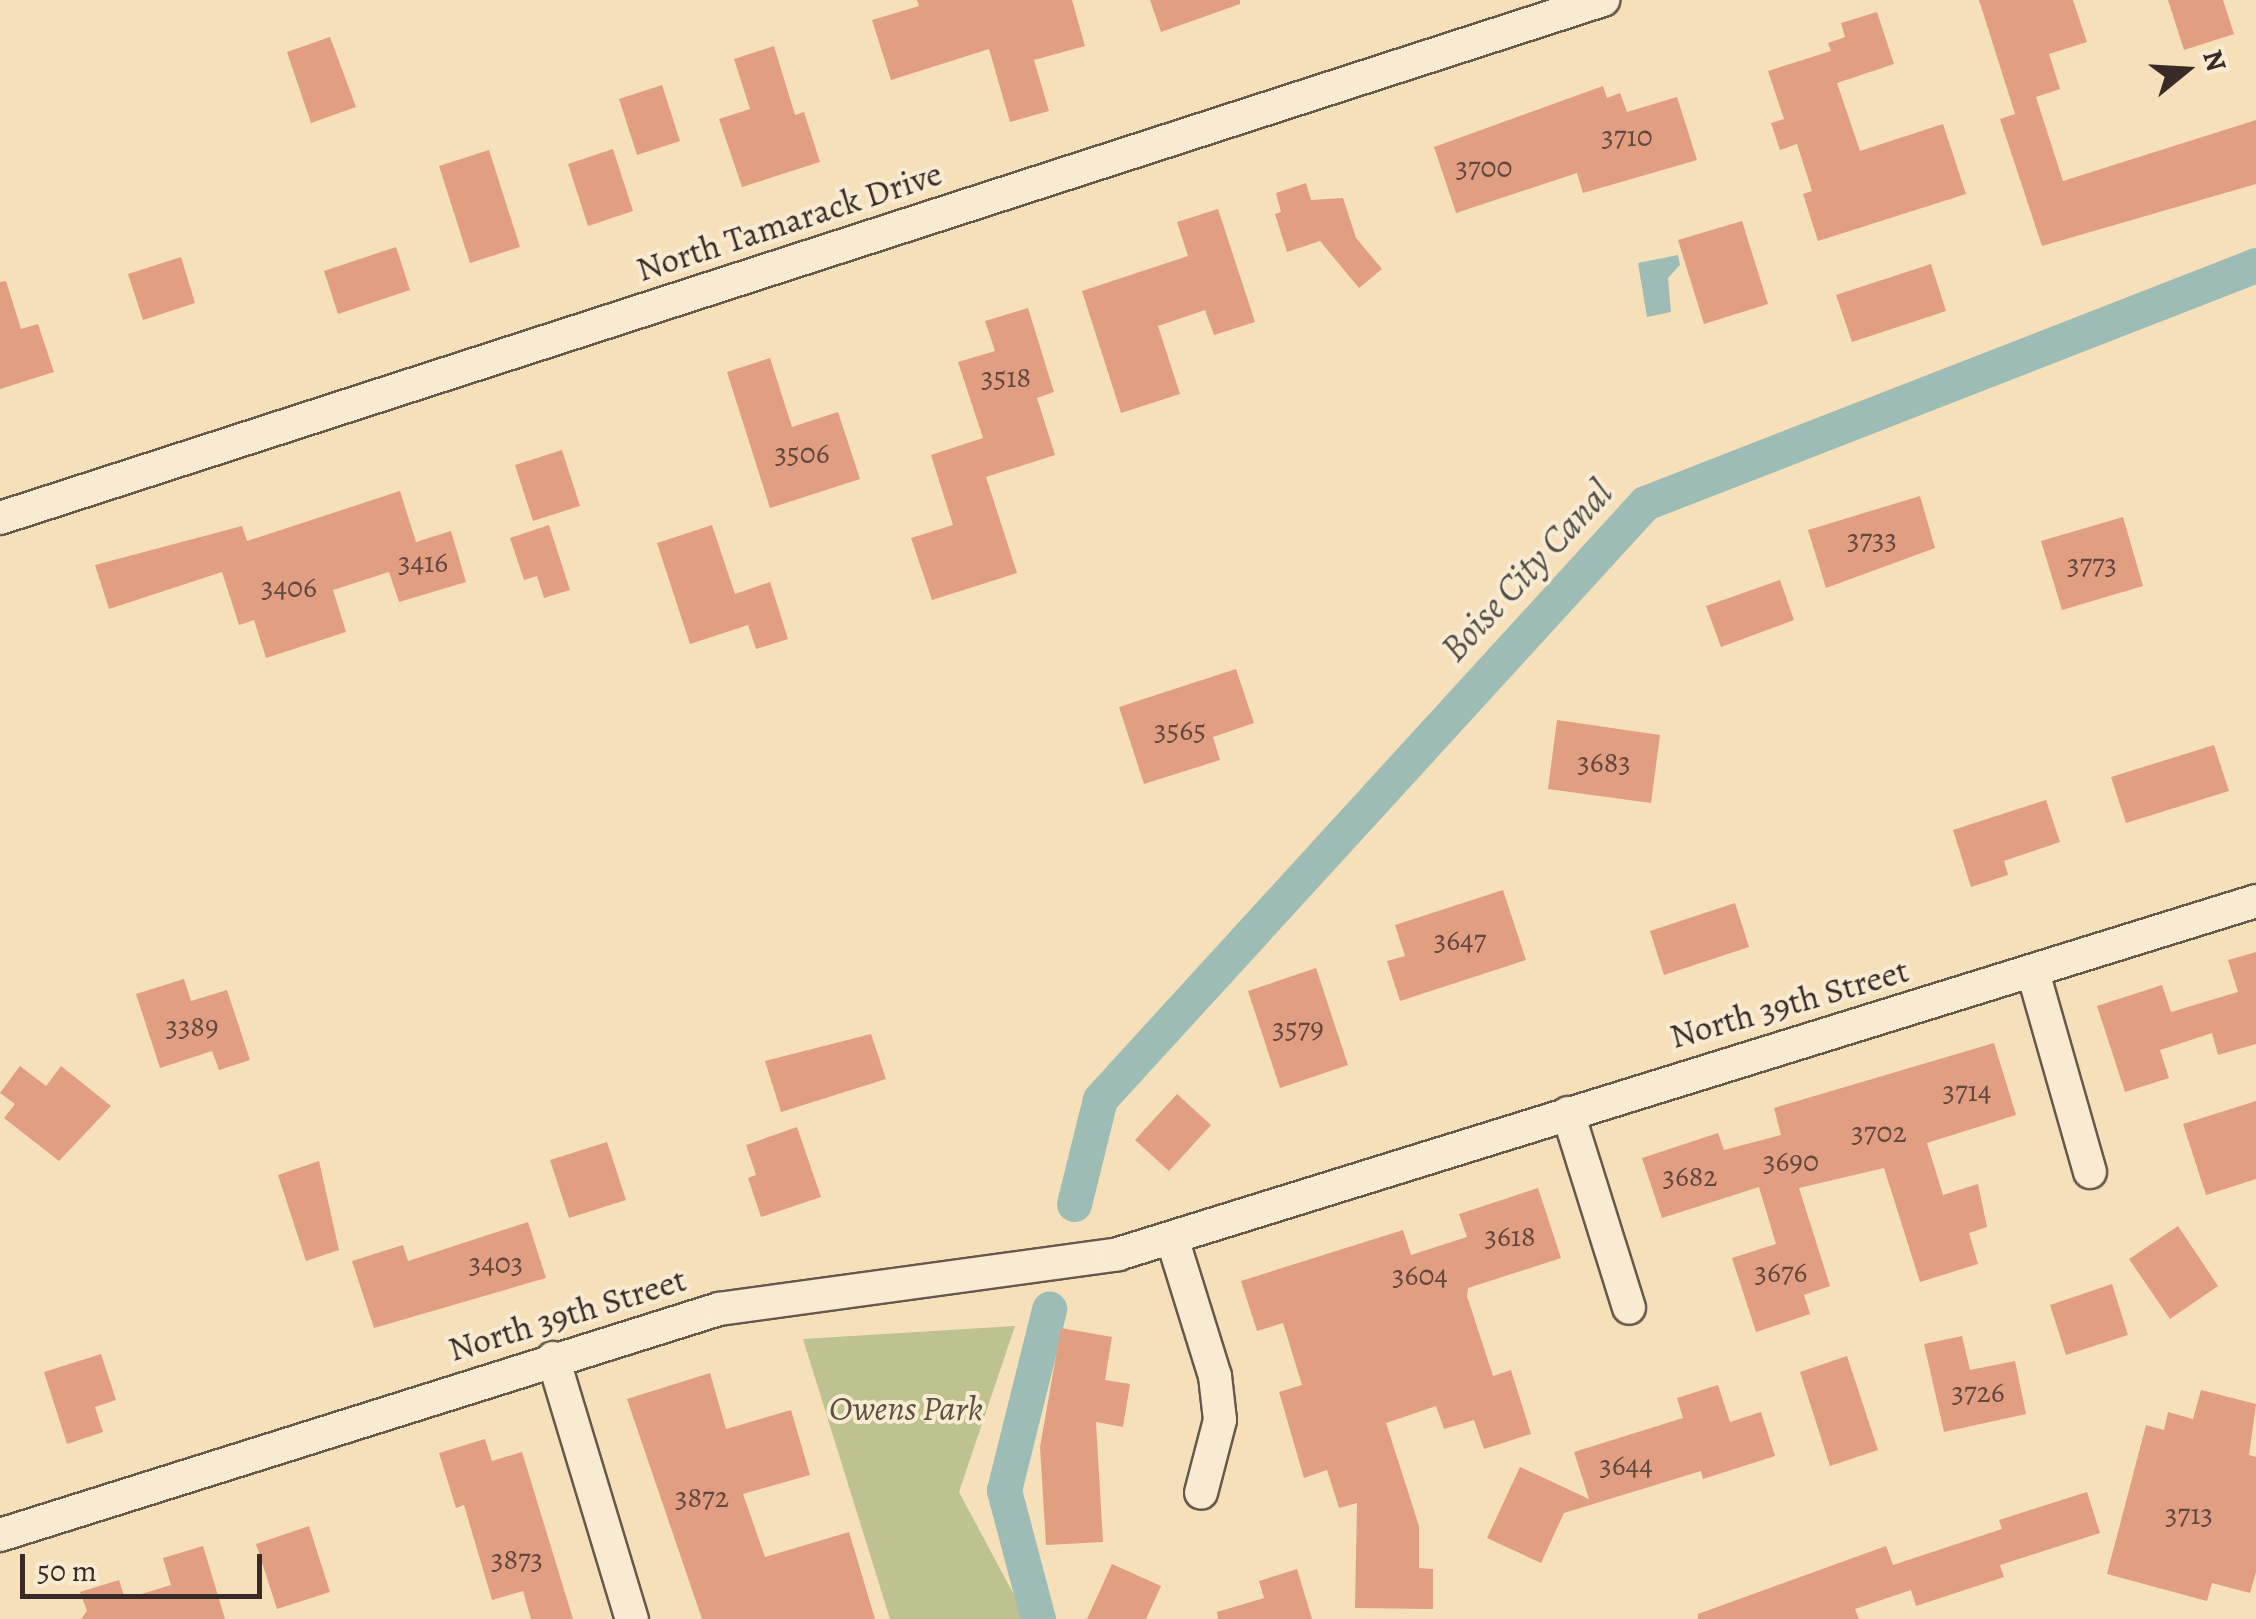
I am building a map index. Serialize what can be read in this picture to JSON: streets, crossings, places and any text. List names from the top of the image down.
{
  "streets": {
    "street": ["North Tamarack Drive", "North 39th Street"]
  },
  "water": ["Boise City Canal"],
  "parks": ["Owens Park"],
  "house_numbers": [
    "3710",
    "3700",
    "3518",
    "3506",
    "3733",
    "3416",
    "3773",
    "3406",
    "3565",
    "3683",
    "3647",
    "3389",
    "3579",
    "3714",
    "3702",
    "3690",
    "3682",
    "3618",
    "3403",
    "3676",
    "3604",
    "3726",
    "3644",
    "3872",
    "3713",
    "3873"
  ],
  "scale_bar": "50 m",
  "north": "right"
}
